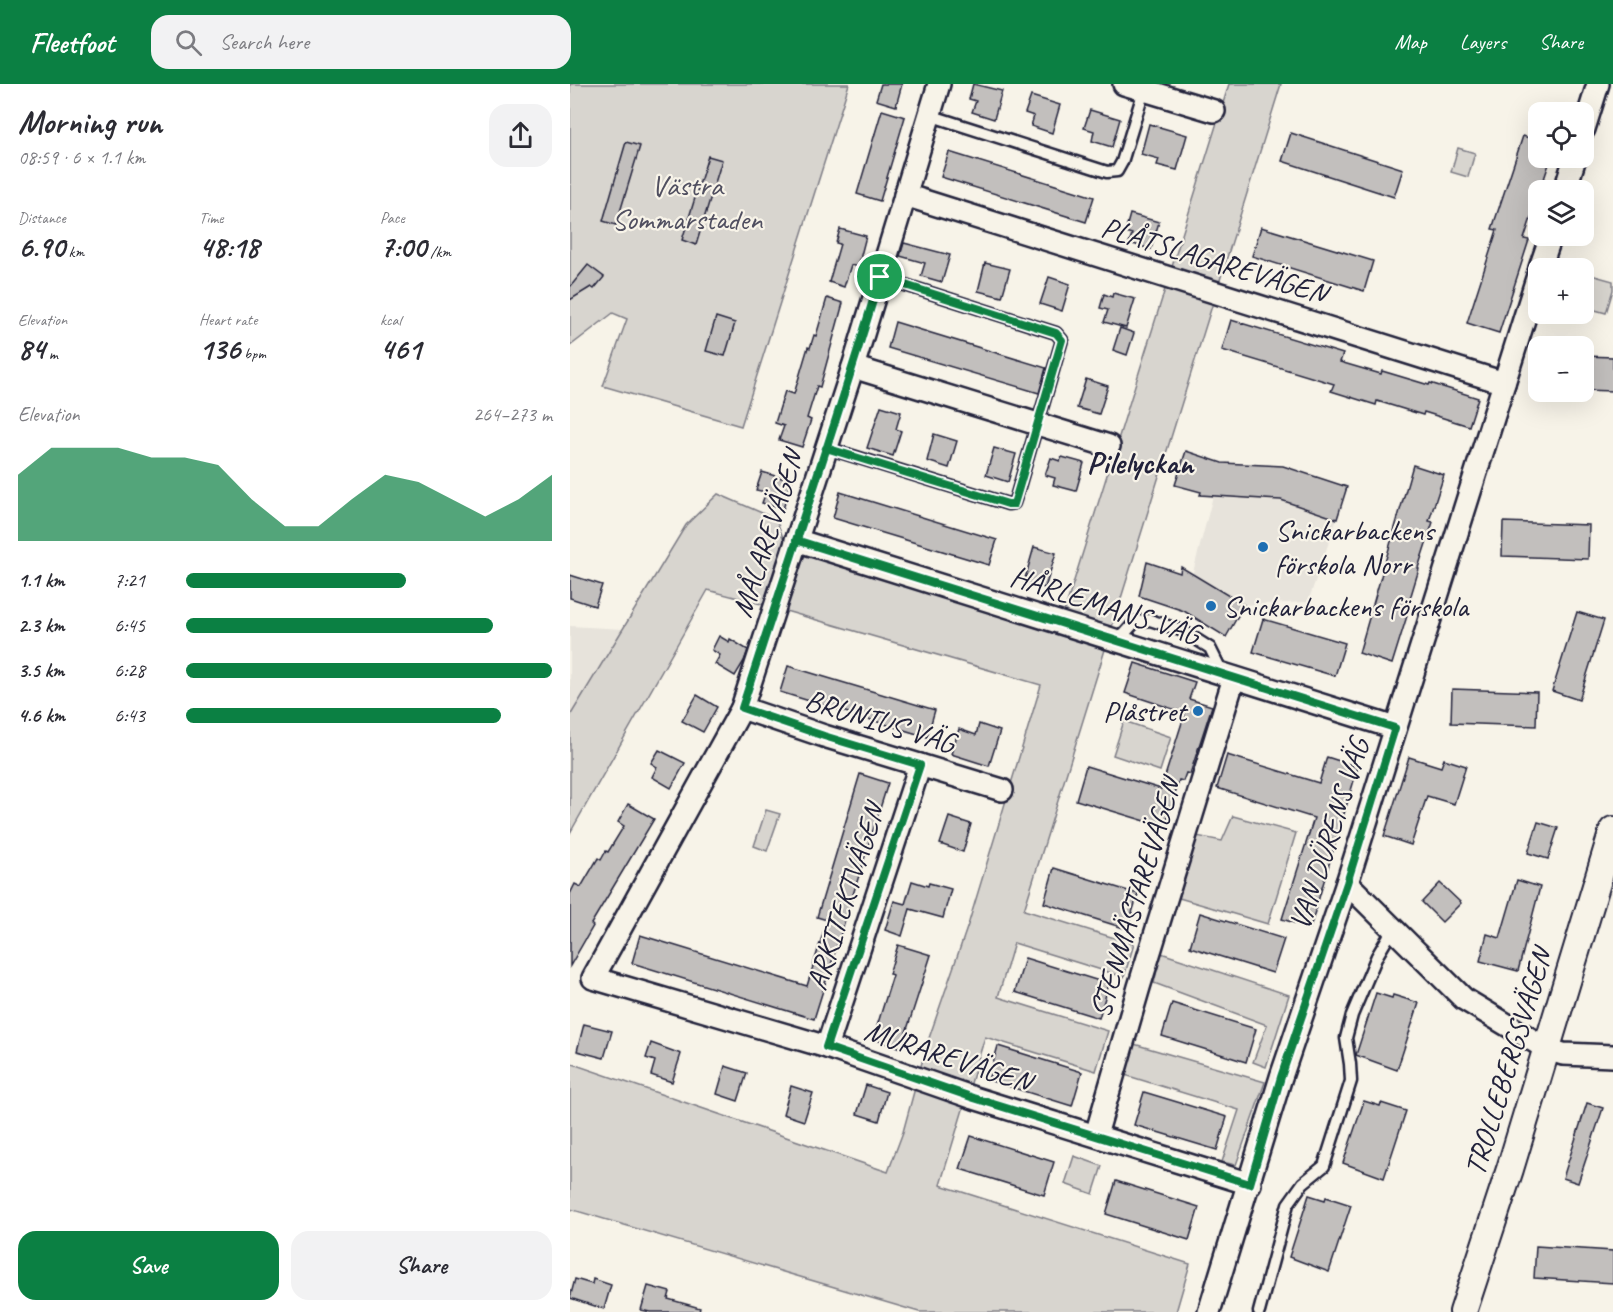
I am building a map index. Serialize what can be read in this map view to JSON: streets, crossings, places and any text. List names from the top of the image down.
{
  "streets": {
    "street": [
      "PLÅTSLAGAREVÄGEN",
      "MÅLAREVÄGEN",
      "HÅRLEMANS VÄG",
      "BRUNIUS VÄG",
      "VAN DÜRENS VÄG",
      "ARKITEKTVÄGEN",
      "STENMÄSTAREVÄGEN",
      "MURAREVÄGEN",
      "TROLLEBERGSVÄGEN"
    ]
  },
  "crossings": [
    ["PLÅTSLAGAREVÄGEN", "MÅLAREVÄGEN"],
    ["PLÅTSLAGAREVÄGEN", "VAN DÜRENS VÄG"],
    ["MÅLAREVÄGEN", "HÅRLEMANS VÄG"],
    ["MÅLAREVÄGEN", "BRUNIUS VÄG"],
    ["MÅLAREVÄGEN", "MURAREVÄGEN"],
    ["HÅRLEMANS VÄG", "VAN DÜRENS VÄG"],
    ["HÅRLEMANS VÄG", "STENMÄSTAREVÄGEN"],
    ["BRUNIUS VÄG", "ARKITEKTVÄGEN"],
    ["VAN DÜRENS VÄG", "MURAREVÄGEN"],
    ["ARKITEKTVÄGEN", "MURAREVÄGEN"],
    ["STENMÄSTAREVÄGEN", "MURAREVÄGEN"]
  ],
  "districts": ["Pilelyckan"],
  "parks": ["Västra Sommarstaden"],
  "places": ["Snickarbackens förskola Norr", "Snickarbackens förskola", "Plåstret"],
  "page": {
    "header": "Fleetfoot",
    "search": "Search here",
    "nav": ["Map", "Layers", "Share"],
    "heading": ["Morning run", "08:59 · 6 × 1.1 km"],
    "map_buttons": ["+", "−"],
    "stats": [
      ["Distance", "6.90 km"],
      ["Time", "48:18"],
      ["Pace", "7:00 /km"],
      ["Elevation", "84 m"],
      ["Heart rate", "136 bpm"],
      ["kcal", "461"]
    ],
    "chart": ["Elevation", "264–273 m"],
    "list": [
      {
        "name": "1.1 km",
        "note": "7:21"
      },
      {
        "name": "2.3 km",
        "note": "6:45"
      },
      {
        "name": "3.5 km",
        "note": "6:28"
      },
      {
        "name": "4.6 km",
        "note": "6:43"
      }
    ],
    "buttons": ["Save", "Share"]
  }
}
